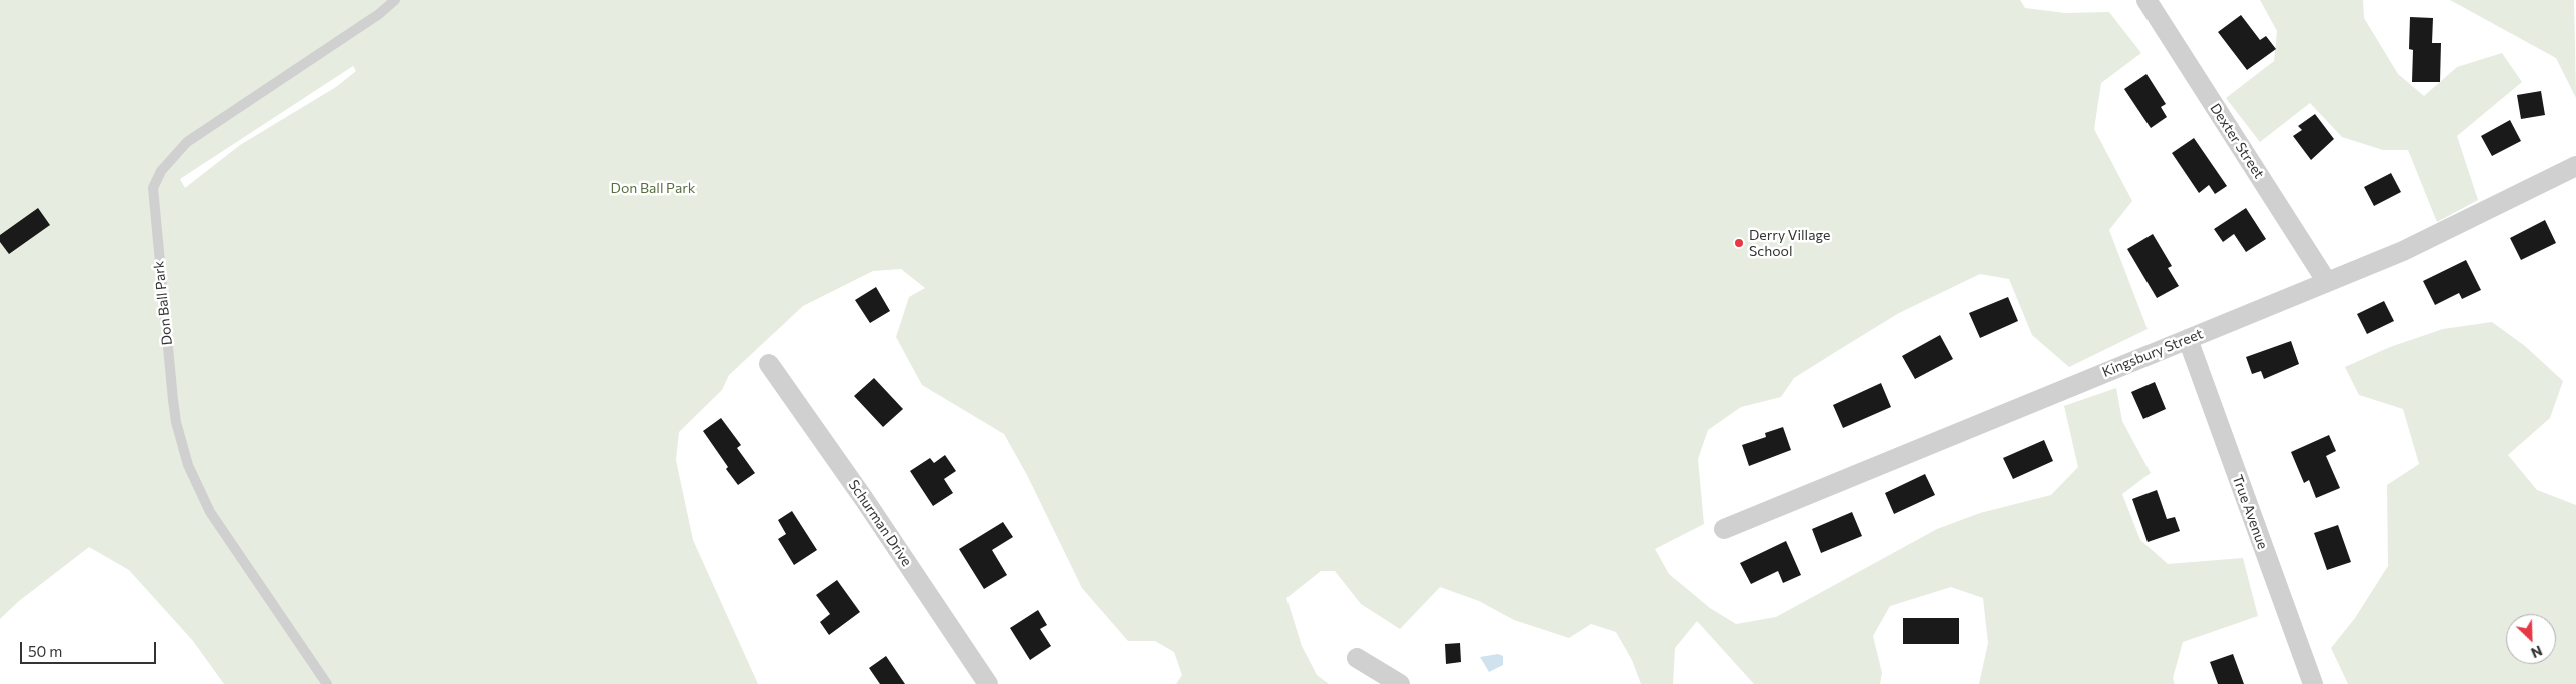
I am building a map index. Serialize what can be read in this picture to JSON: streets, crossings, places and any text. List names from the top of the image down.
{
  "streets": {
    "street": [
      "Dexter Street",
      "Kingsbury Street",
      "True Avenue",
      "Schurman Drive"
    ],
    "lane": ["Don Ball Park"]
  },
  "crossings": [
    ["Dexter Street", "Kingsbury Street"],
    ["Kingsbury Street", "True Avenue"]
  ],
  "parks": ["Don Ball Park"],
  "places": ["Derry Village School"],
  "scale_bar": "50 m",
  "north": "bottom right"
}
